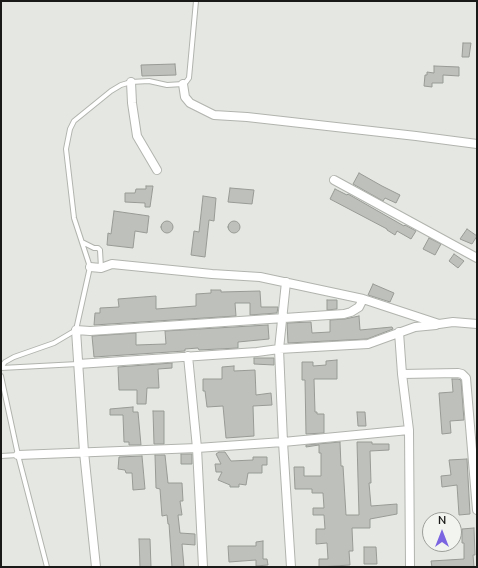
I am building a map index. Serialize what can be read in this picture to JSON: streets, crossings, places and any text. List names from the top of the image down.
{
  "north": "top"
}
